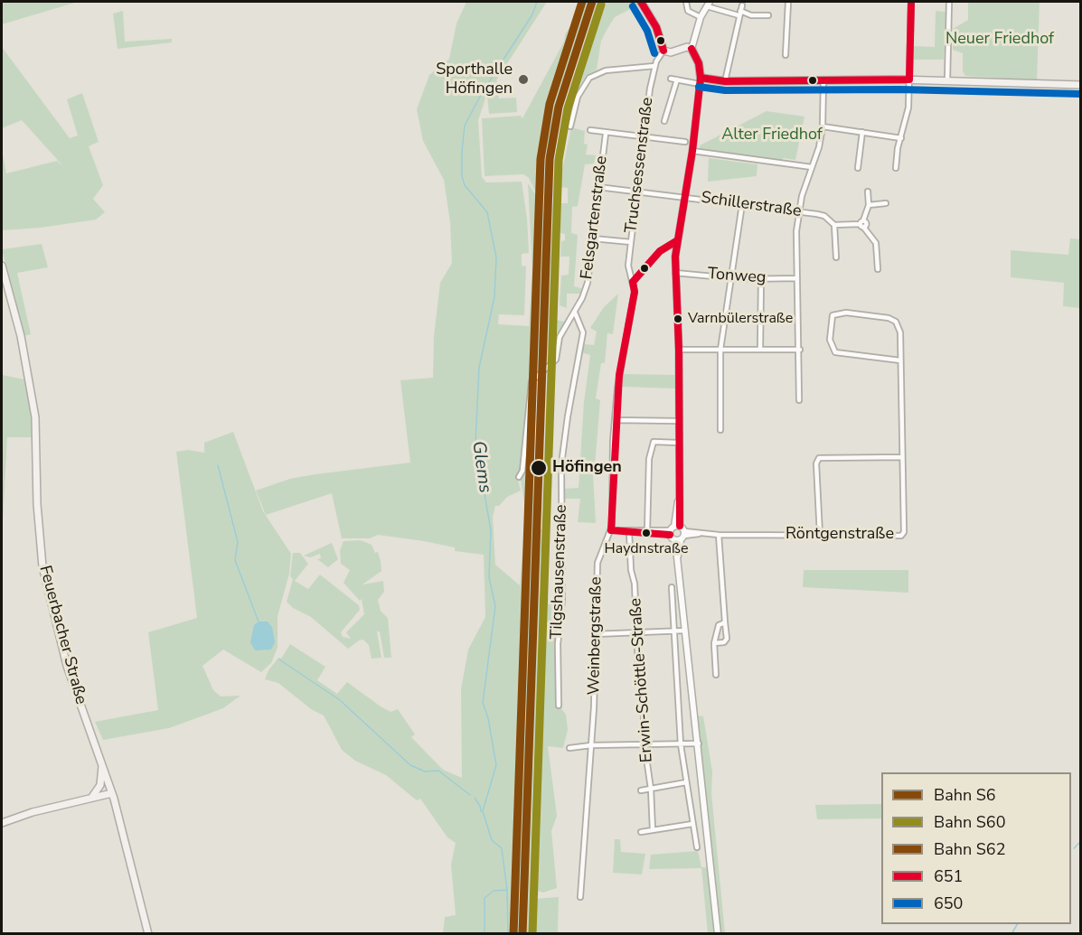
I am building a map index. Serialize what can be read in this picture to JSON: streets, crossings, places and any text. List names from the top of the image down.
{
  "streets": {
    "main road": ["Feuerbacher Straße"],
    "street": [
      "Truchsessenstraße",
      "Schillerstraße",
      "Felsgartenstraße",
      "Tonweg",
      "Röntgenstraße",
      "Tilgshausenstraße",
      "Weinbergstraße",
      "Erwin-Schöttle-Straße"
    ]
  },
  "crossings": [
    ["Truchsessenstraße", "Schillerstraße"],
    ["Truchsessenstraße", "Weinbergstraße"],
    ["Schillerstraße", "Felsgartenstraße"],
    ["Felsgartenstraße", "Tilgshausenstraße"]
  ],
  "water": ["Glems"],
  "parks": ["Neuer Friedhof", "Alter Friedhof"],
  "places": [
    "Sporthalle Höfingen",
    "Varnbülerstraße",
    "Höfingen",
    "Haydnstraße"
  ],
  "lines": [
    "rail line S6",
    "rail line S62",
    "transit line 651",
    "rail line S60",
    "transit line 650"
  ],
  "legend": [
    "Bahn S6",
    "Bahn S60",
    "Bahn S62",
    "651",
    "650"
  ]
}
